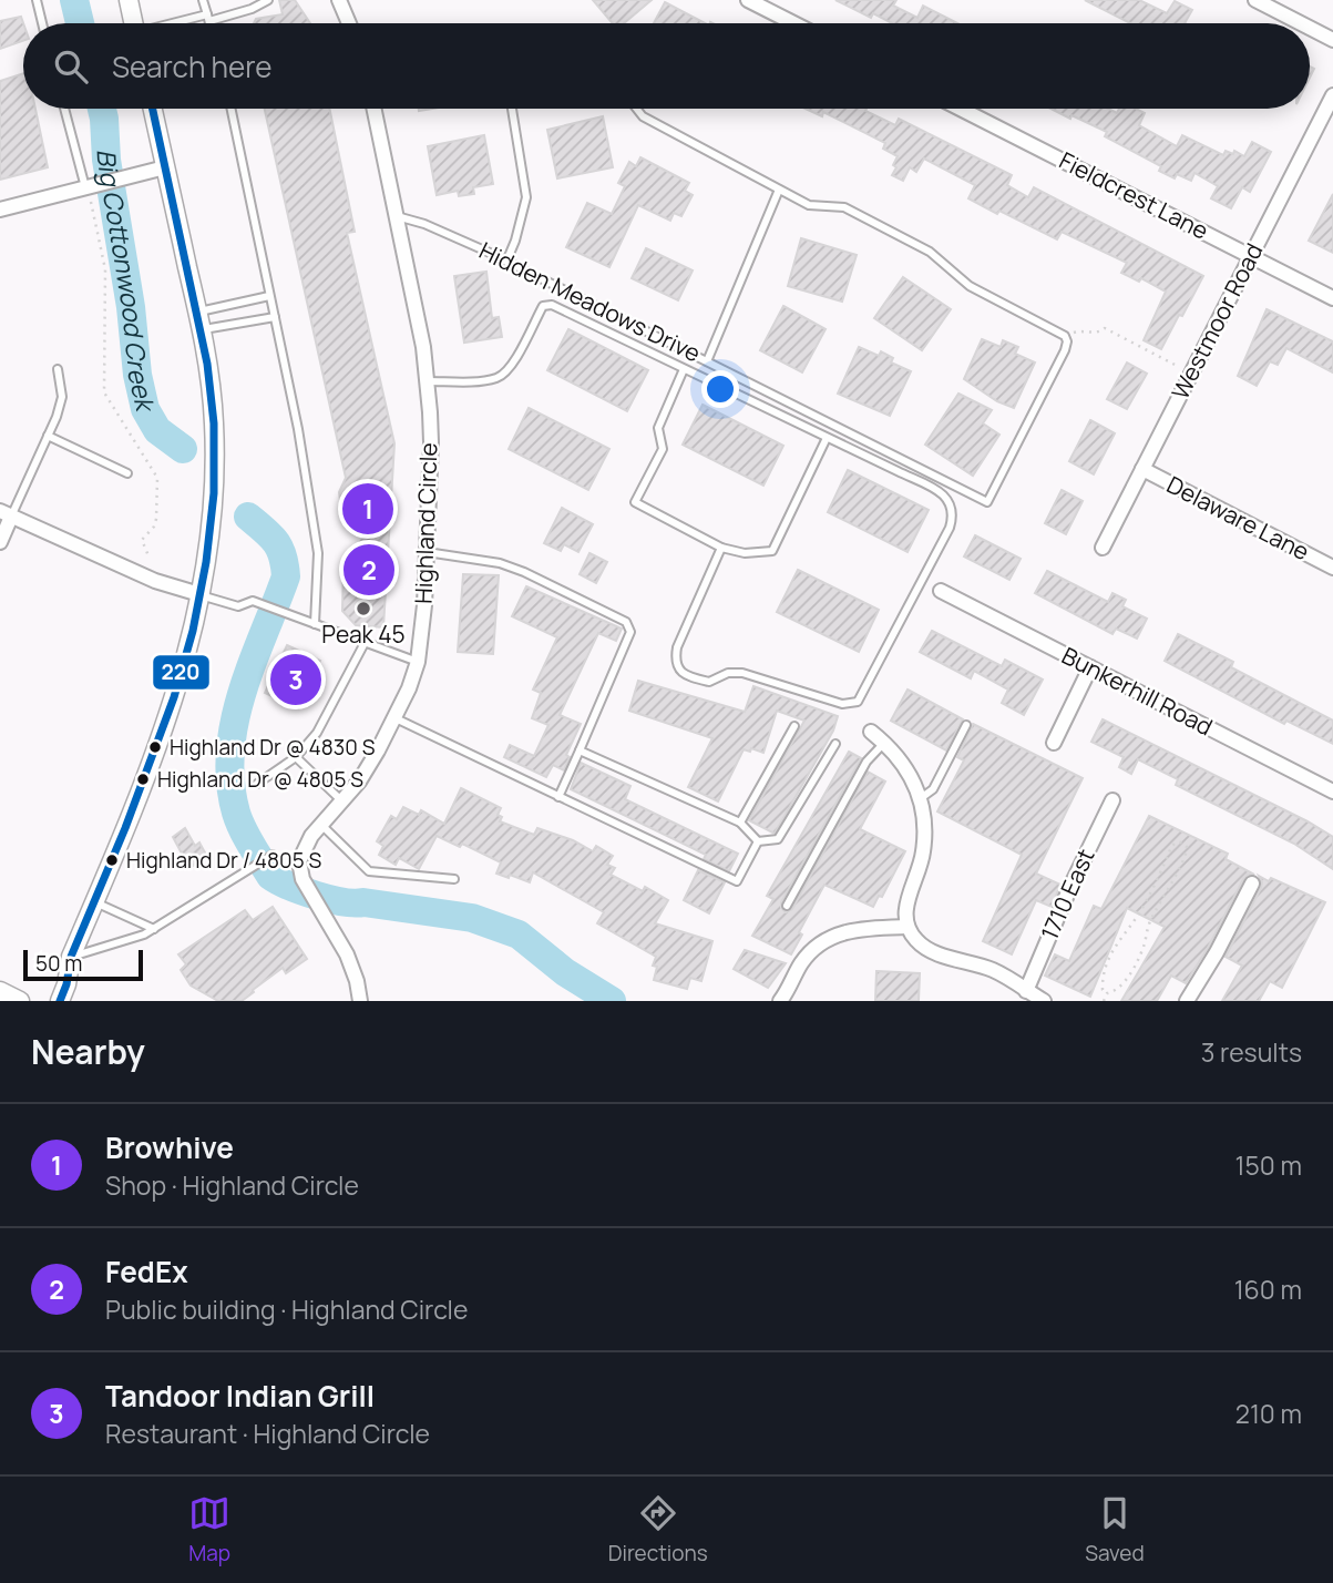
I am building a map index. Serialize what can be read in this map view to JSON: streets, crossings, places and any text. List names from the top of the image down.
{
  "streets": {
    "street": [
      "Fieldcrest Lane",
      "Westmoor Road",
      "Delaware Lane",
      "Highland Circle",
      "Bunkerhill Road",
      "1710 East"
    ],
    "lane": ["Hidden Meadows Drive"]
  },
  "crossings": [
    ["Fieldcrest Lane", "Westmoor Road"],
    ["Hidden Meadows Drive", "Highland Circle"],
    ["Westmoor Road", "Delaware Lane"]
  ],
  "water": ["Big Cottonwood Creek"],
  "places": [
    "Peak 45",
    "Highland Dr @ 4830 S",
    "Highland Dr @ 4805 S",
    "Highland Dr / 4805 S"
  ],
  "lines": ["transit line 220"],
  "scale_bar": "50 m",
  "page": {
    "search": "Search here",
    "pins": ["1", "2", "3"],
    "scale": "50 m",
    "heading": ["Nearby", "3 results"],
    "list": [
      {
        "mark": "1",
        "name": "Browhive",
        "note": "Shop · Highland Circle",
        "value": "150 m"
      },
      {
        "mark": "2",
        "name": "FedEx",
        "note": "Public building · Highland Circle",
        "value": "160 m"
      },
      {
        "mark": "3",
        "name": "Tandoor Indian Grill",
        "note": "Restaurant · Highland Circle",
        "value": "210 m"
      }
    ],
    "nav": ["Map", "Directions", "Saved"]
  }
}
